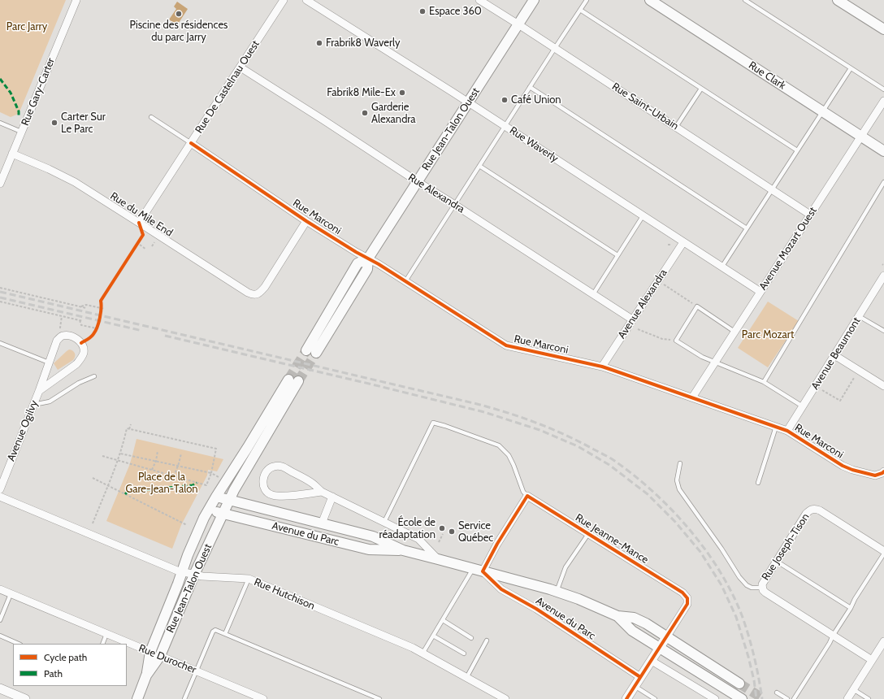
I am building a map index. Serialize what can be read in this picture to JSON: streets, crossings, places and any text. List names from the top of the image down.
{
  "streets": {
    "main road": ["Rue Clark", "Rue Jean-Talon Ouest", "Avenue du Parc"],
    "street": [
      "Rue De Castelnau Ouest",
      "Rue Gary-Carter",
      "Rue Saint-Urbain",
      "Rue Waverly",
      "Rue Alexandra",
      "Rue du Mile End",
      "Rue Marconi",
      "Avenue Mozart Ouest",
      "Avenue Alexandra",
      "Avenue Beaumont",
      "Avenue Ogilvy",
      "Rue Jeanne-Mance",
      "Rue Joseph-Tison",
      "Rue Hutchison",
      "Rue Durocher"
    ]
  },
  "crossings": [
    ["Rue Clark", "Avenue Mozart Ouest"],
    ["Rue De Castelnau Ouest", "Rue Alexandra"],
    ["Rue De Castelnau Ouest", "Rue du Mile End"],
    ["Rue De Castelnau Ouest", "Rue Marconi"],
    ["Rue Gary-Carter", "Rue du Mile End"],
    ["Rue Saint-Urbain", "Rue Jean-Talon Ouest"],
    ["Rue Saint-Urbain", "Avenue Mozart Ouest"],
    ["Rue Jean-Talon Ouest", "Rue Waverly"],
    ["Rue Jean-Talon Ouest", "Rue Alexandra"],
    ["Rue Jean-Talon Ouest", "Rue Marconi"],
    ["Rue Jean-Talon Ouest", "Avenue du Parc"],
    ["Rue Jean-Talon Ouest", "Rue Hutchison"],
    ["Rue Jean-Talon Ouest", "Rue Durocher"],
    ["Rue Waverly", "Avenue Mozart Ouest"],
    ["Rue Waverly", "Avenue Alexandra"],
    ["Rue Alexandra", "Avenue Alexandra"],
    ["Rue du Mile End", "Rue Marconi"],
    ["Rue Marconi", "Avenue Mozart Ouest"],
    ["Rue Marconi", "Avenue Alexandra"],
    ["Rue Marconi", "Avenue Beaumont"],
    ["Avenue du Parc", "Rue Jeanne-Mance"]
  ],
  "parks": ["Parc Jarry", "Parc Mozart", "Place de la Gare-Jean-Talon"],
  "places": [
    "Espace 360",
    "Piscine des résidences du parc Jarry",
    "Frabrik8 Waverly",
    "Fabrik8 Mile-Ex",
    "Café Union",
    "Garderie Alexandra",
    "Carter Sur Le Parc",
    "École de réadaptation",
    "Service Québec"
  ],
  "legend": ["Cycle path", "Path"]
}
